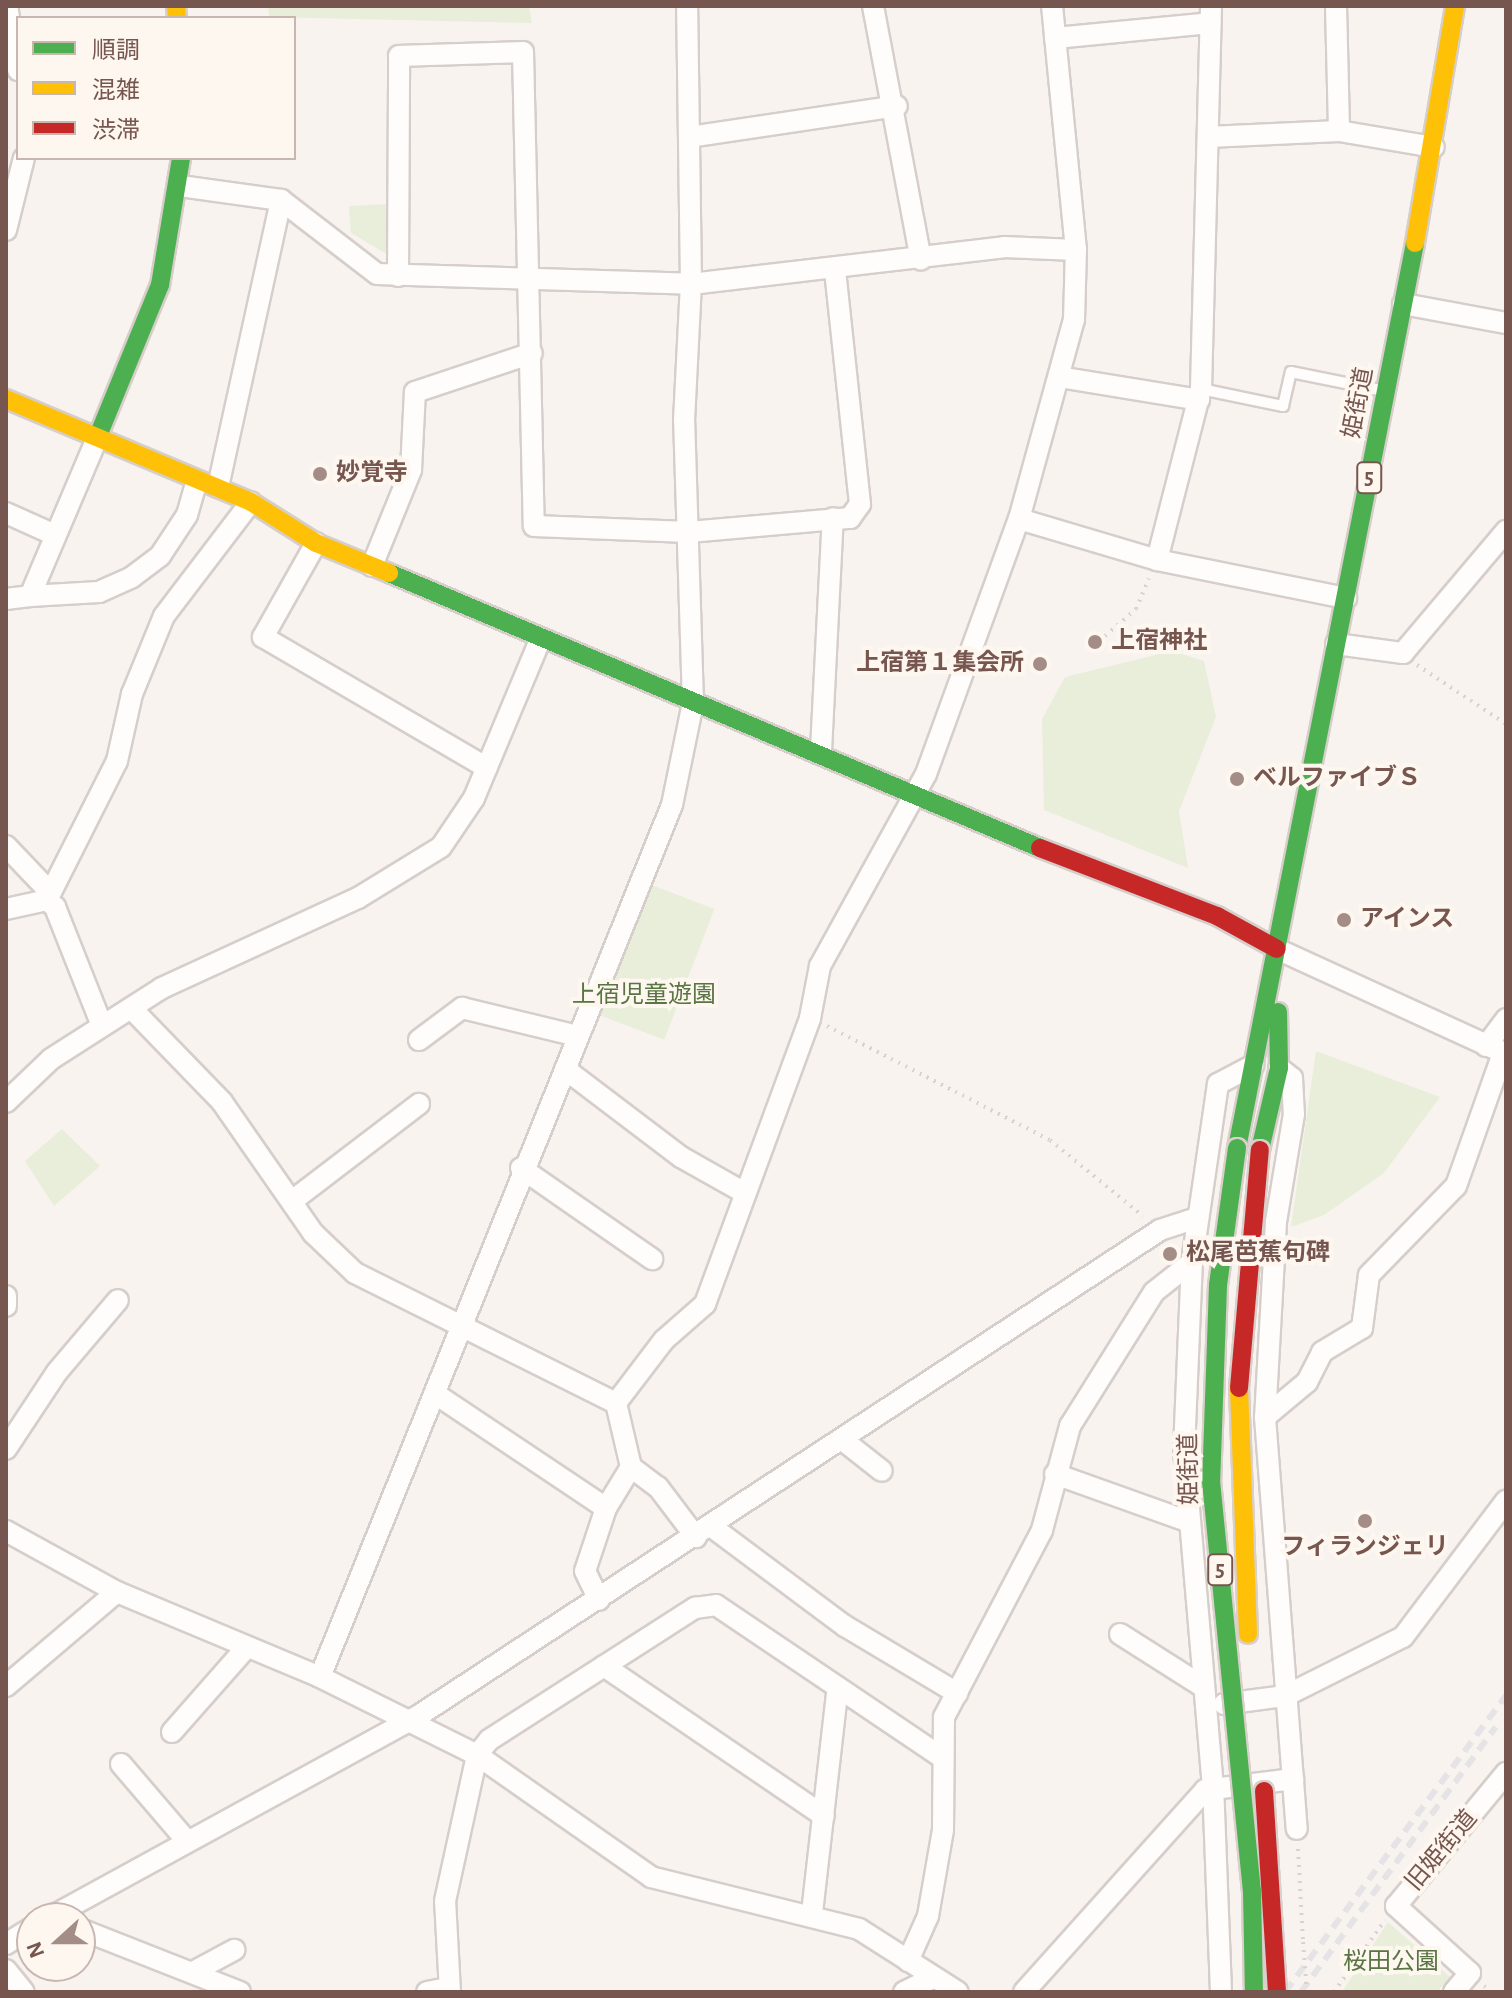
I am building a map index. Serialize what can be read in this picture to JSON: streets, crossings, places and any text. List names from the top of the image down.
{
  "streets": {
    "main road": ["姫街道", "5"],
    "street": ["旧姫街道"]
  },
  "parks": ["上宿児童遊園", "桜田公園"],
  "places": [
    "妙覚寺",
    "上宿神社",
    "上宿第１集会所",
    "ベルファイブＳ",
    "アインス",
    "松尾芭蕉句碑",
    "フィランジェリ"
  ],
  "legend": ["順調", "混雑", "渋滞"],
  "north": "left"
}
